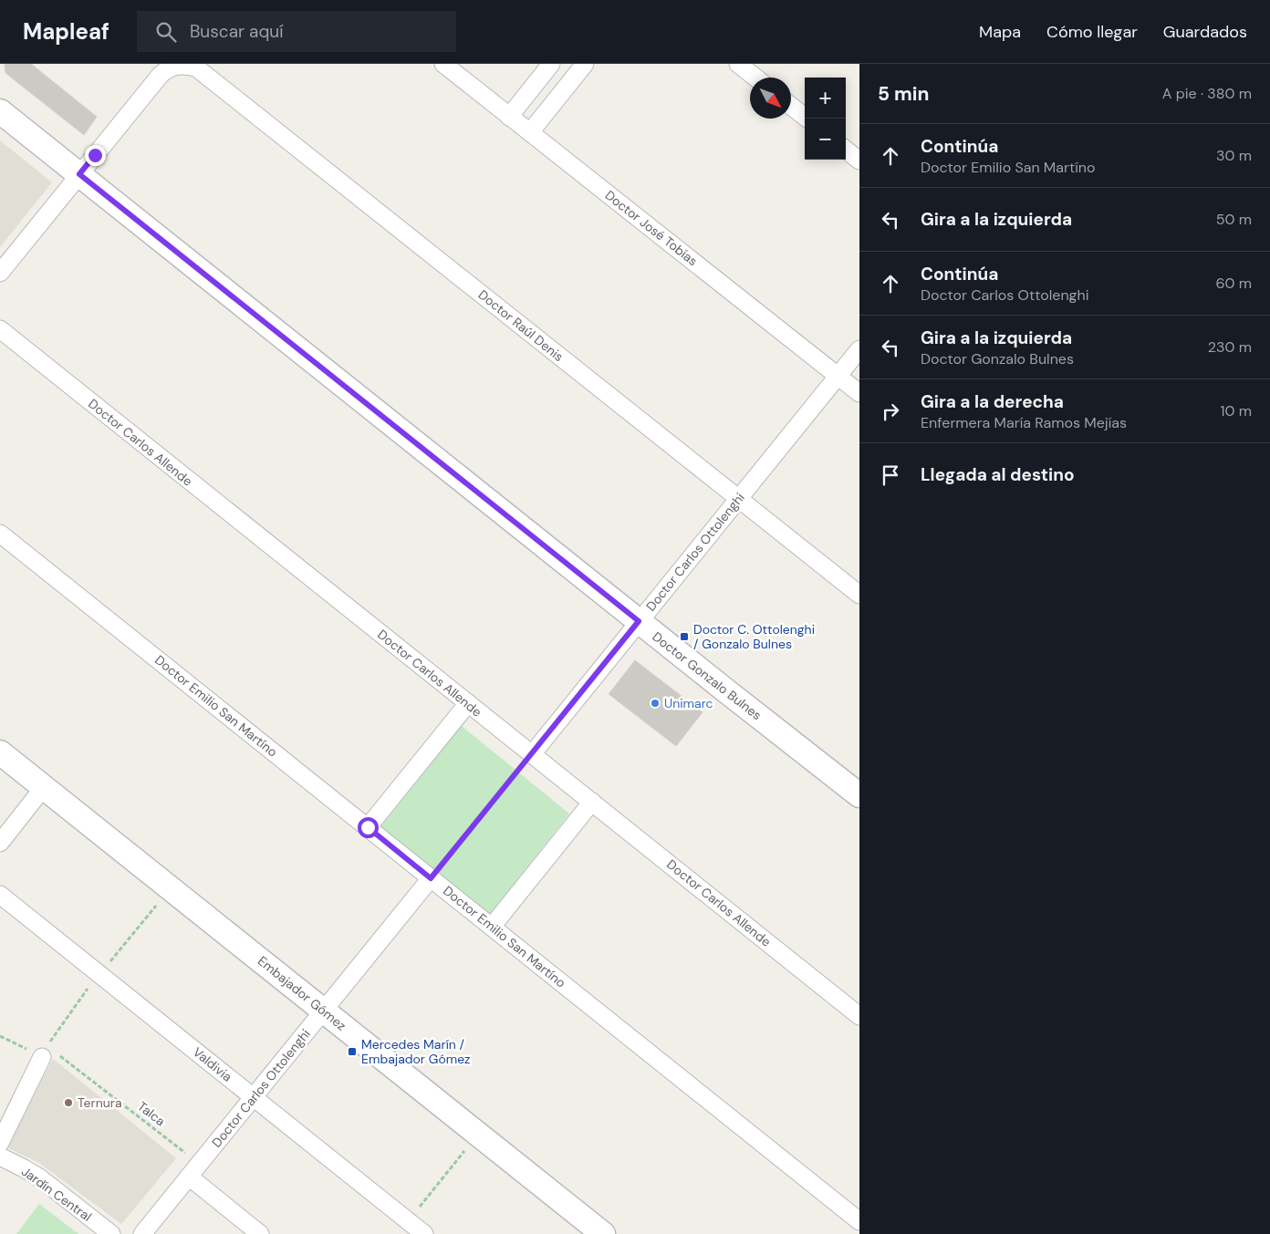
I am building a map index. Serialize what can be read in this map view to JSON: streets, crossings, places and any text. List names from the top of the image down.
{
  "streets": {
    "street": [
      "Doctor José Tobías",
      "Doctor Raúl Denis",
      "Doctor Carlos Allende",
      "Doctor Carlos Ottolenghi",
      "Doctor Gonzalo Bulnes",
      "Doctor Emilio San Martíno",
      "Embajador Gómez",
      "Valdivia",
      "Jardín Central"
    ],
    "path": ["Talca"]
  },
  "crossings": [
    ["Doctor José Tobías", "Doctor Carlos Ottolenghi"],
    ["Doctor Raúl Denis", "Doctor Carlos Ottolenghi"],
    ["Doctor Carlos Allende", "Doctor Carlos Ottolenghi"],
    ["Doctor Carlos Ottolenghi", "Doctor Gonzalo Bulnes"],
    ["Doctor Carlos Ottolenghi", "Doctor Emilio San Martíno"],
    ["Doctor Carlos Ottolenghi", "Embajador Gómez"],
    ["Doctor Carlos Ottolenghi", "Valdivia"],
    ["Doctor Carlos Ottolenghi", "Talca"]
  ],
  "places": {
    "transit": ["Doctor C. Ottolenghi / Gonzalo Bulnes", "Mercedes Marín / Embajador Gómez"],
    "other": ["Unimarc", "Ternura"]
  },
  "north": "bottom right",
  "page": {
    "header": "Mapleaf",
    "search": "Buscar aquí",
    "nav": ["Mapa", "Cómo llegar", "Guardados"],
    "heading": ["5 min", "A pie · 380 m"],
    "map_buttons": ["+", "−"],
    "list": [
      ["Continúa", "Doctor Emilio San Martíno", "30 m"],
      ["Gira a la izquierda", "50 m"],
      ["Continúa", "Doctor Carlos Ottolenghi", "60 m"],
      ["Gira a la izquierda", "Doctor Gonzalo Bulnes", "230 m"],
      ["Gira a la derecha", "Enfermera María Ramos Mejías", "10 m"],
      "Llegada al destino"
    ]
  }
}
